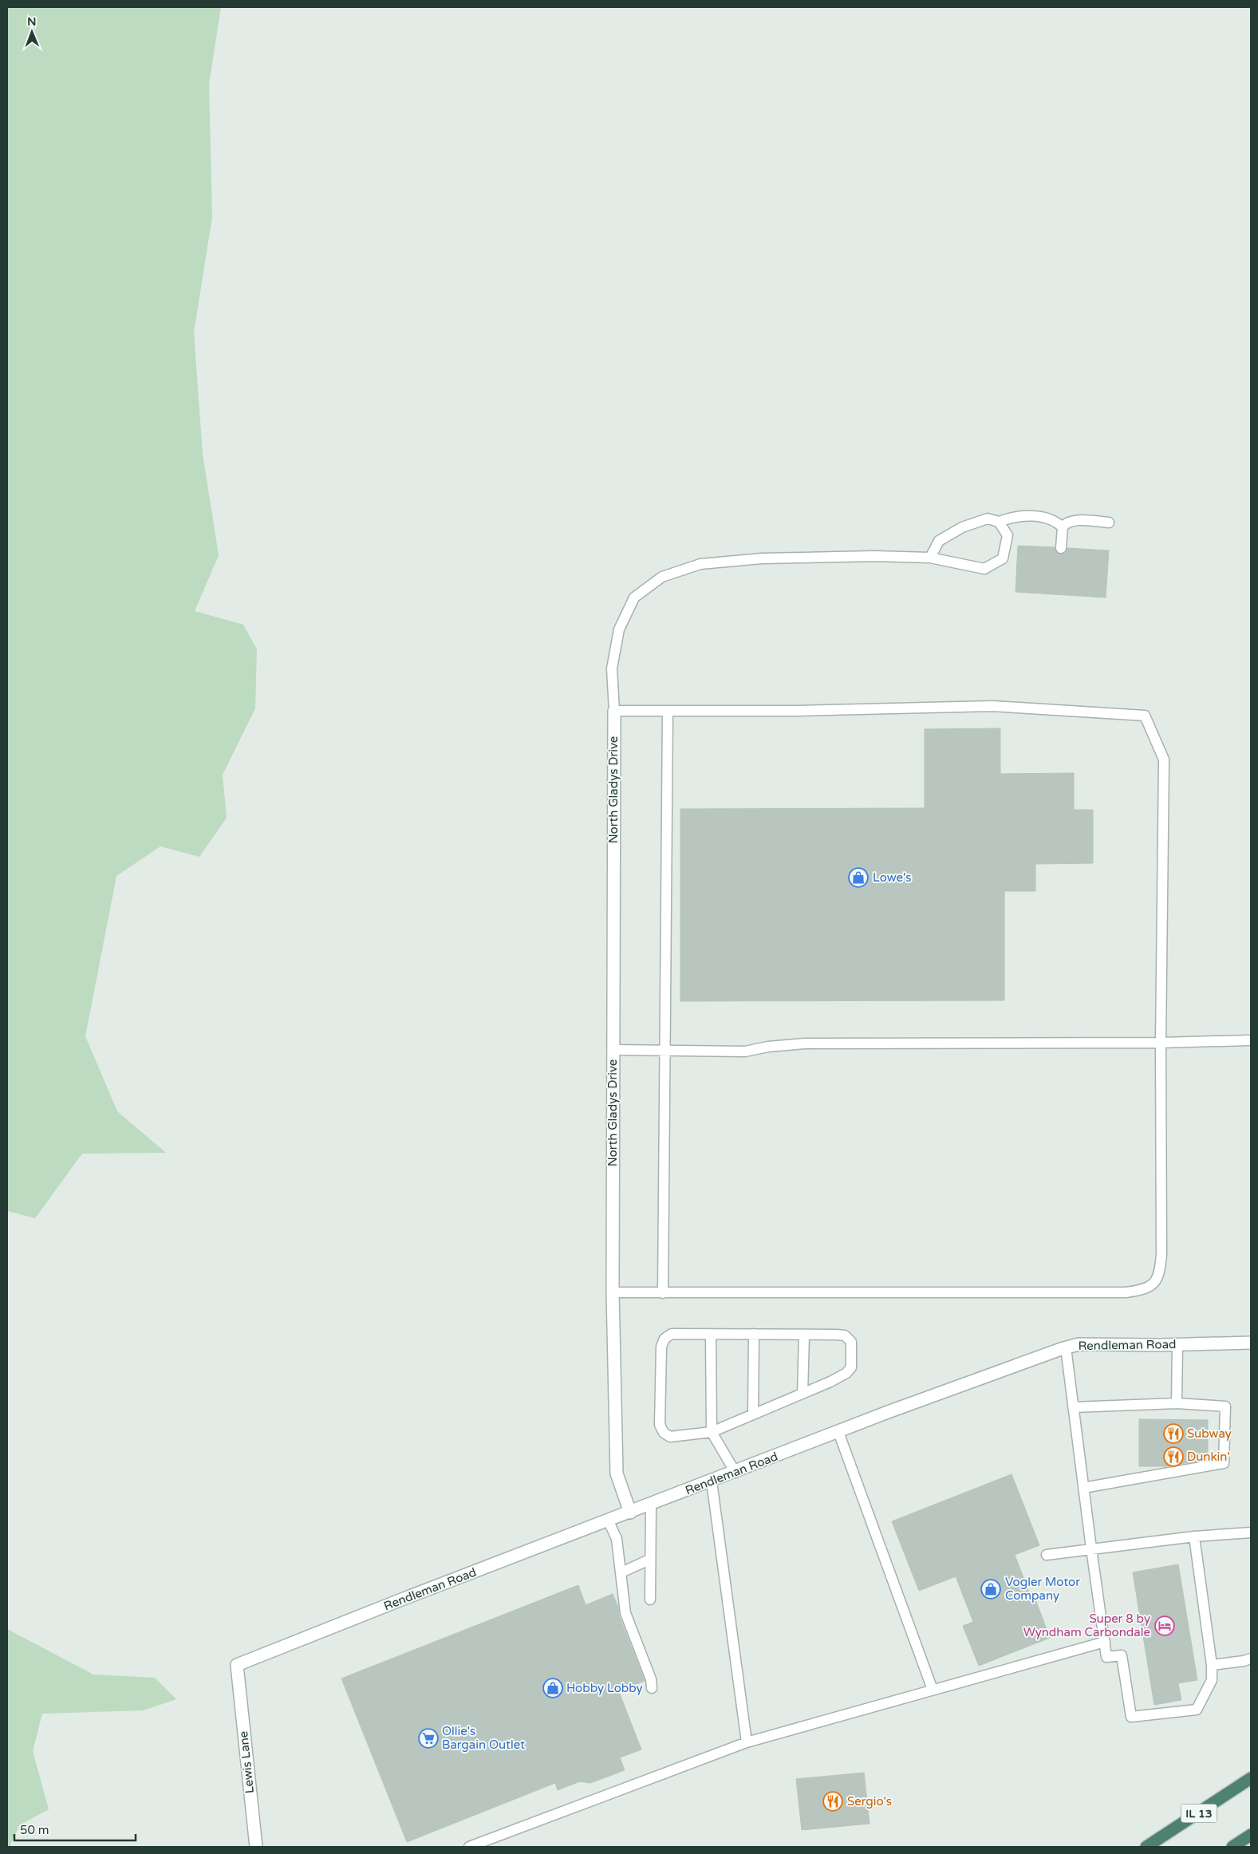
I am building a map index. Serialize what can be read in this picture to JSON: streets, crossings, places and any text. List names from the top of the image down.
{
  "streets": {
    "highway": ["IL 13"],
    "street": ["North Gladys Drive", "Rendleman Road", "Lewis Lane"]
  },
  "crossings": [
    ["North Gladys Drive", "Rendleman Road"],
    ["Rendleman Road", "Lewis Lane"]
  ],
  "places": {
    "shop": ["Lowe's", "Vogler Motor Company", "Hobby Lobby"],
    "restaurant": ["Subway", "Dunkin'", "Sergio's"],
    "hotel": ["Super 8 by Wyndham Carbondale"],
    "supermarket": ["Ollie's Bargain Outlet"]
  },
  "scale_bar": "50 m",
  "north": "top"
}
